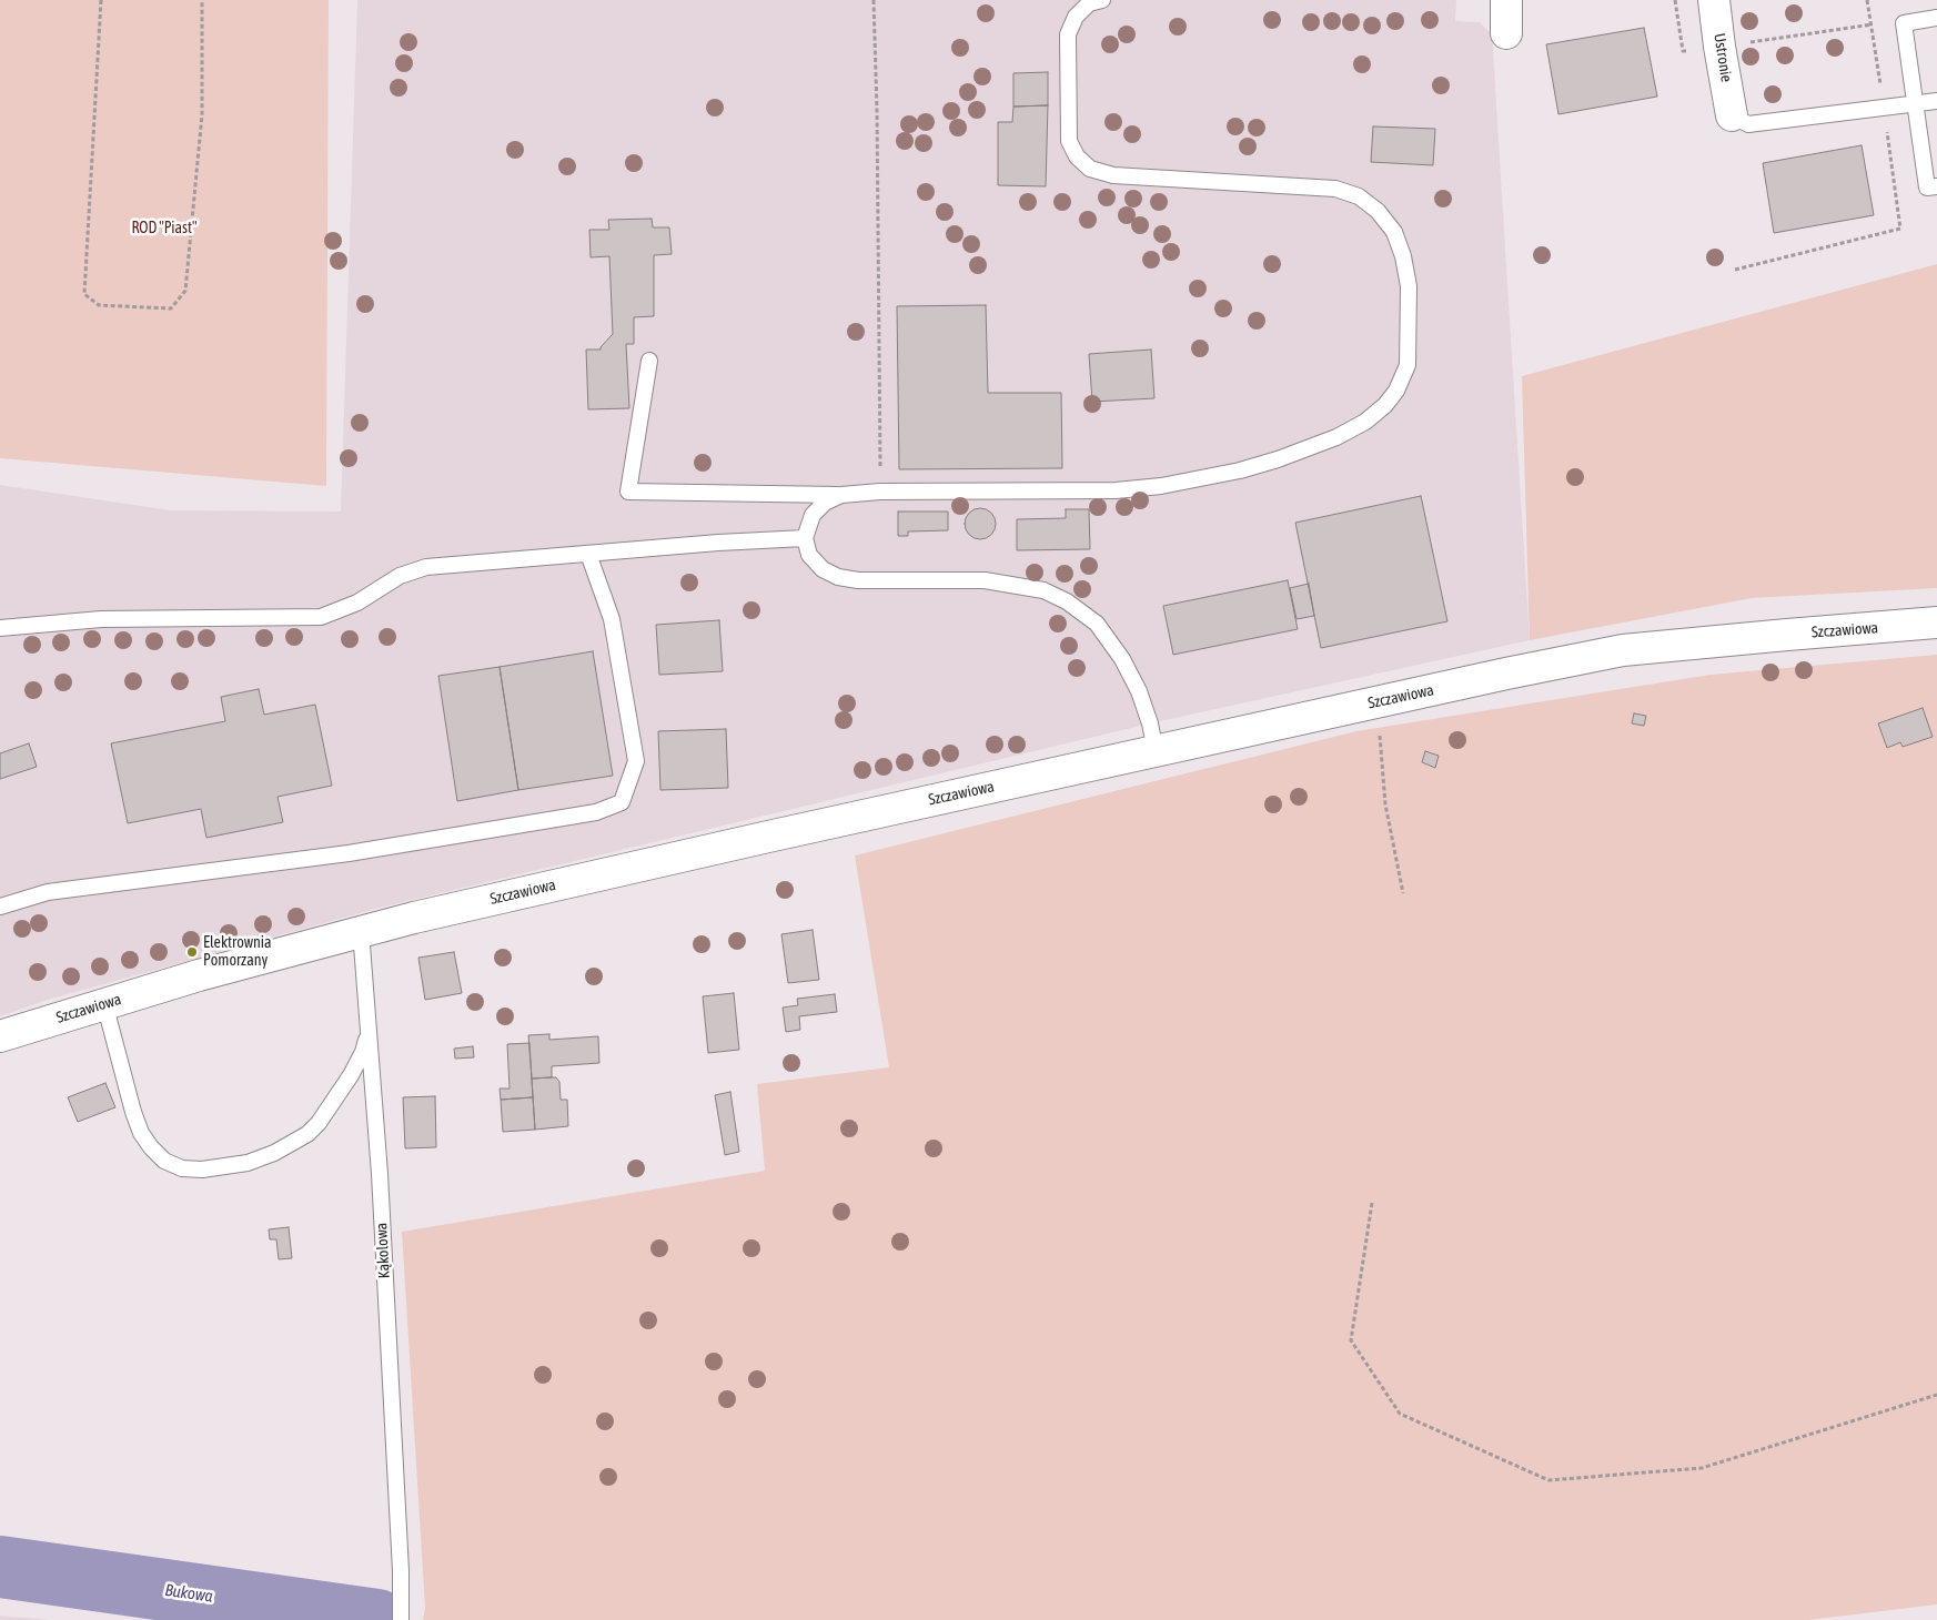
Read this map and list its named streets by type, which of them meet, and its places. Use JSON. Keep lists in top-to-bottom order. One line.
{"streets":{"street":["Ustronie","Szczawiowa"],"lane":["Kąkolowa"]},"crossings":[["Szczawiowa","Kąkolowa"]],"water":["Bukowa"],"parks":["ROD \"Piast\""],"places":["Elektrownia Pomorzany"]}
